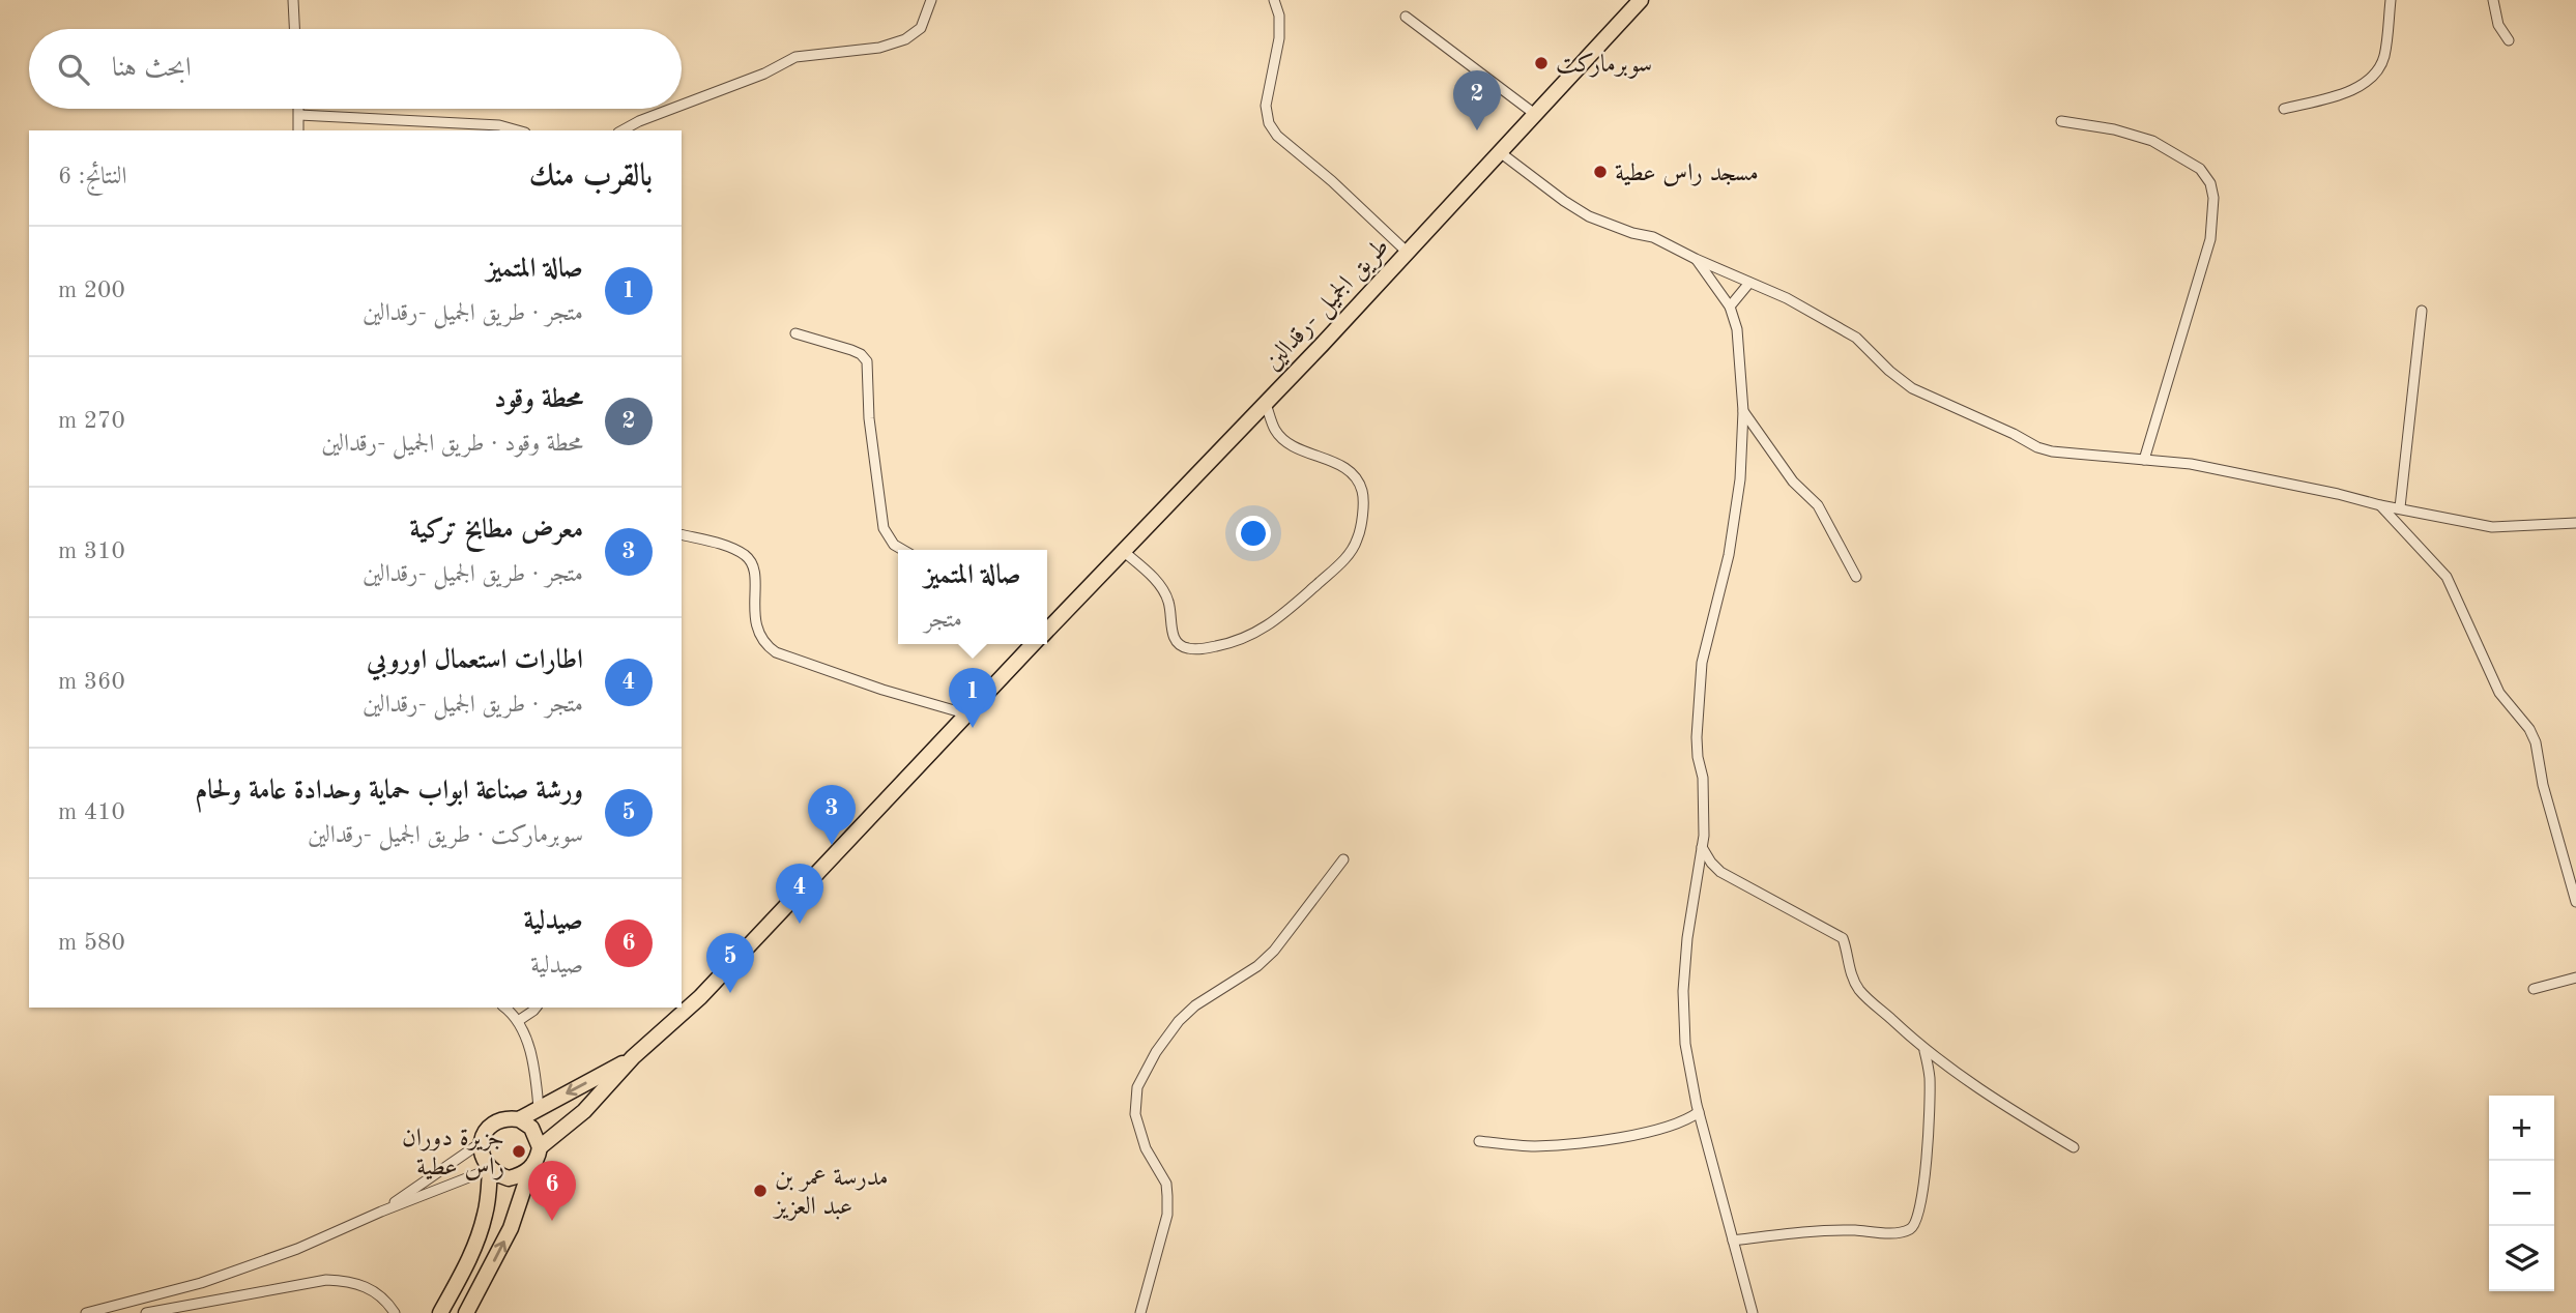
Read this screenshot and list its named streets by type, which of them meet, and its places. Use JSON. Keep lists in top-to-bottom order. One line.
{"streets":{"main road":["طريق الجميل -رقدالين"]},"places":["سوبرماركت","مسجد راس عطية","جزيرة دوران راس عطية","مدرسة عمر بن عبد العزيز"],"page":{"search":"ابحث هنا","pins":["2","1","3","4","5","6"],"heading":["بالقرب منك","النتائج: 6"],"list":[{"mark":"1","name":"صالة المتميز","note":"متجر · طريق الجميل -رقدالين","value":"200 m"},{"mark":"2","name":"محطة وقود","note":"محطة وقود · طريق الجميل -رقدالين","value":"270 m"},{"mark":"3","name":"معرض مطابخ تركية","note":"متجر · طريق الجميل -رقدالين","value":"310 m"},{"mark":"4","name":"اطارات استعمال اوروبي","note":"متجر · طريق الجميل -رقدالين","value":"360 m"},{"mark":"5","name":"ورشة صناعة ابواب حماية وحدادة عامة ولحام","note":"سوبرماركت · طريق الجميل -رقدالين","value":"410 m"},{"mark":"6","name":"صيدلية","note":"صيدلية","value":"580 m"}],"popup":["صالة المتميز","متجر"],"map_buttons":["+","−"]}}
